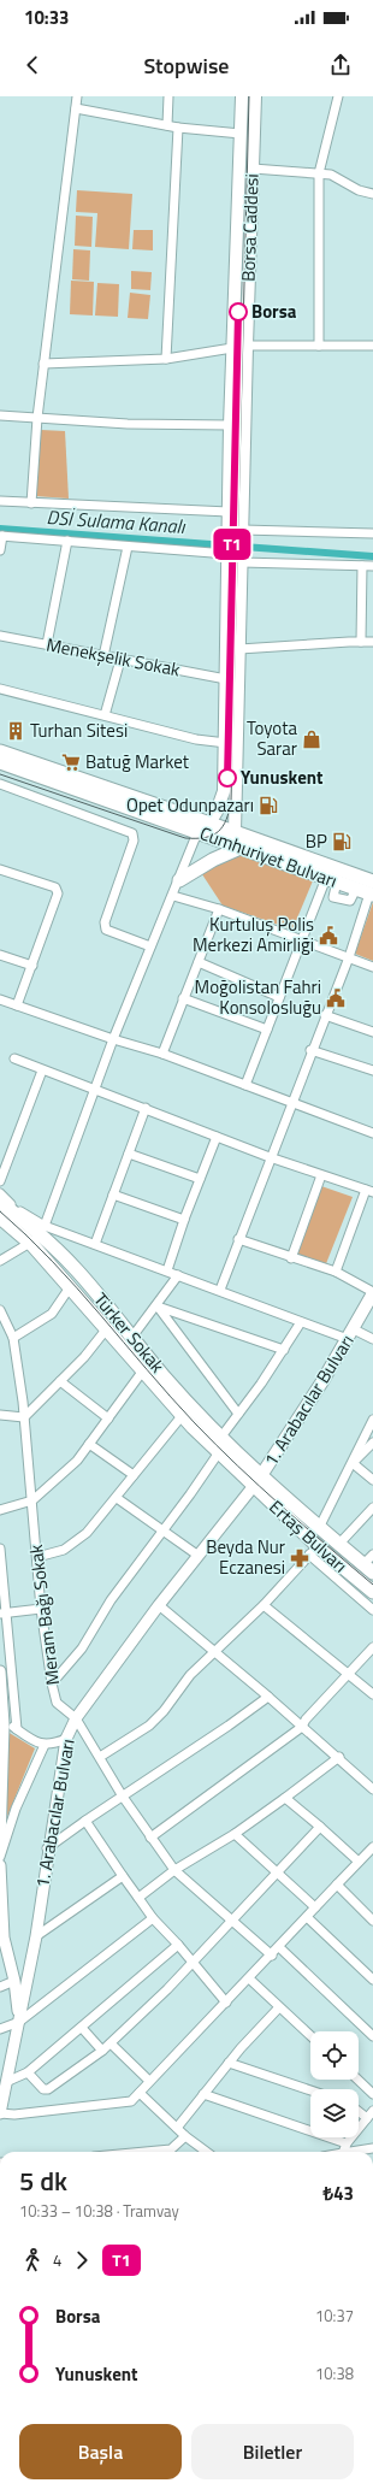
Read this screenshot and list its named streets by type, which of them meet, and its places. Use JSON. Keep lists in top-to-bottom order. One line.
{"streets":{"main road":["Borsa Caddesi","Cumhuriyet Bulvarı","Türker Sokak","1. Arabacılar Bulvarı","Ertaş Bulvarı"],"street":["Menekşelik Sokak","Meram Bağı Sokak"]},"crossings":[["Borsa Caddesi","Menekşelik Sokak"],["Borsa Caddesi","Cumhuriyet Bulvarı"],["Türker Sokak","1. Arabacılar Bulvarı"],["Türker Sokak","Ertaş Bulvarı"],["1. Arabacılar Bulvarı","Ertaş Bulvarı"],["1. Arabacılar Bulvarı","Meram Bağı Sokak"]],"water":["DSİ Sulama Kanalı"],"places":{"other":["Borsa","Yunuskent"],"building":["Turhan Sitesi"],"shop":["Toyota Sarar"],"supermarket":["Batuğ Market"],"fuel station":["Opet Odunpazarı","BP"],"public building":["Kurtuluş Polis Merkezi Amirliği","Moğolistan Fahri Konsolosluğu"],"pharmacy":["Beyda Nur Eczanesi"]},"lines":["tram line T1"],"page":{"status":"10:33","header":"Stopwise","on_map":"T1","heading":["5 dk","10:33 – 10:38 · Tramvay","₺43"],"legs":["4","T1"],"list":[{"name":"Borsa","value":"10:37"},{"name":"Yunuskent","value":"10:38"}],"buttons":["Başla","Biletler"]}}
